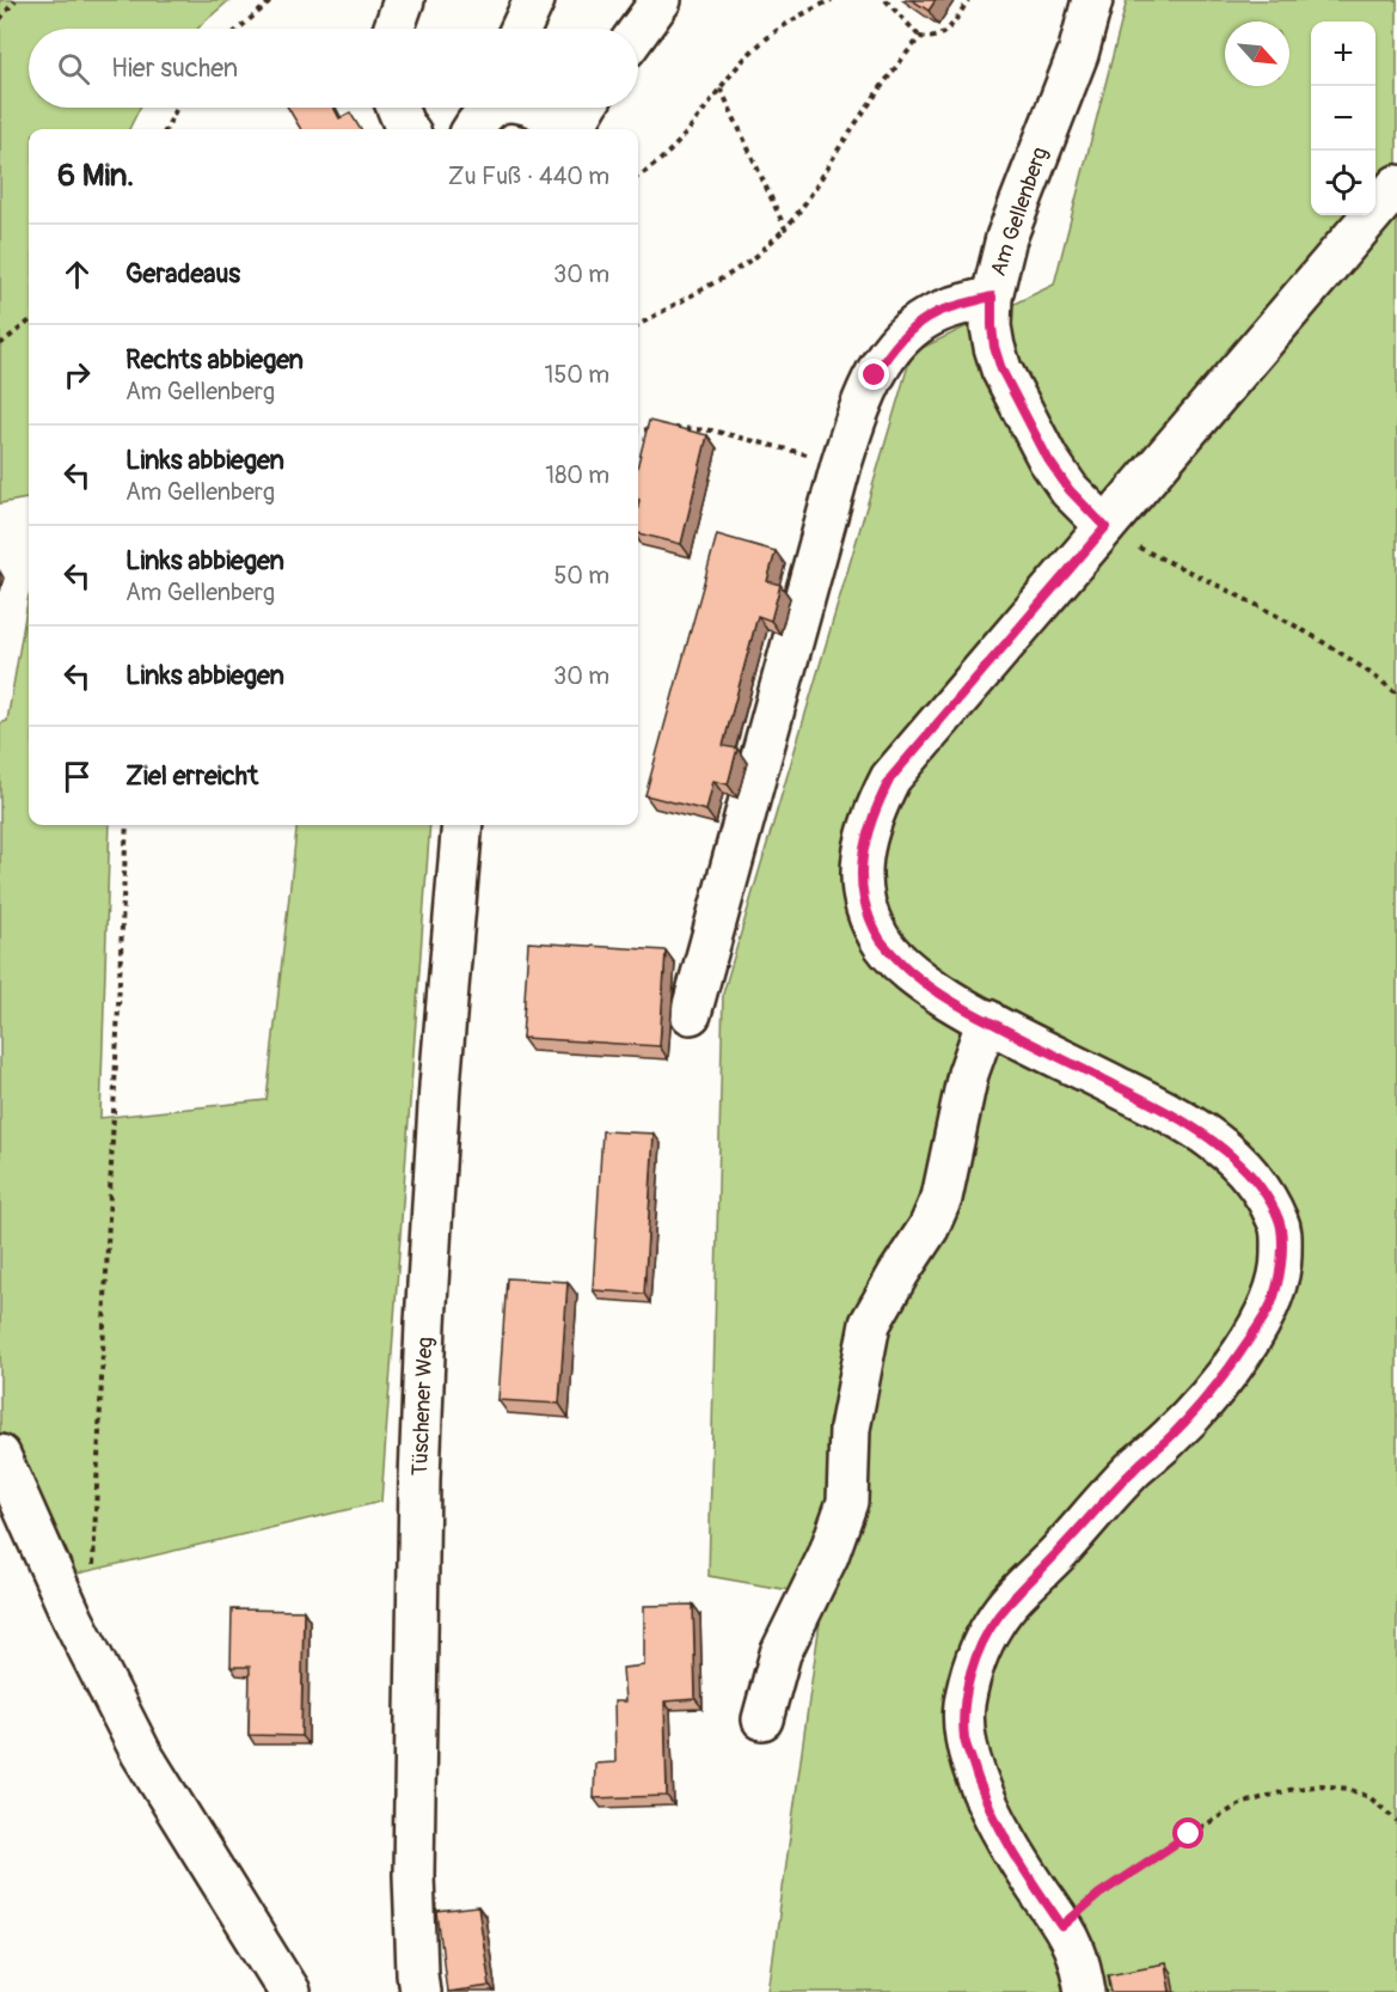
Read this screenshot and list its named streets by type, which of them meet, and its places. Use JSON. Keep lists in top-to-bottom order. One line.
{"streets":{"street":["Am Gellenberg","Tüschener Weg"]},"north":"bottom right","page":{"map_buttons":["+","−"],"search":"Hier suchen","heading":["6 Min.","Zu Fuß · 440 m"],"list":[["Geradeaus","30 m"],["Rechts abbiegen","Am Gellenberg","150 m"],["Links abbiegen","Am Gellenberg","180 m"],["Links abbiegen","Am Gellenberg","50 m"],["Links abbiegen","30 m"],"Ziel erreicht"]}}
